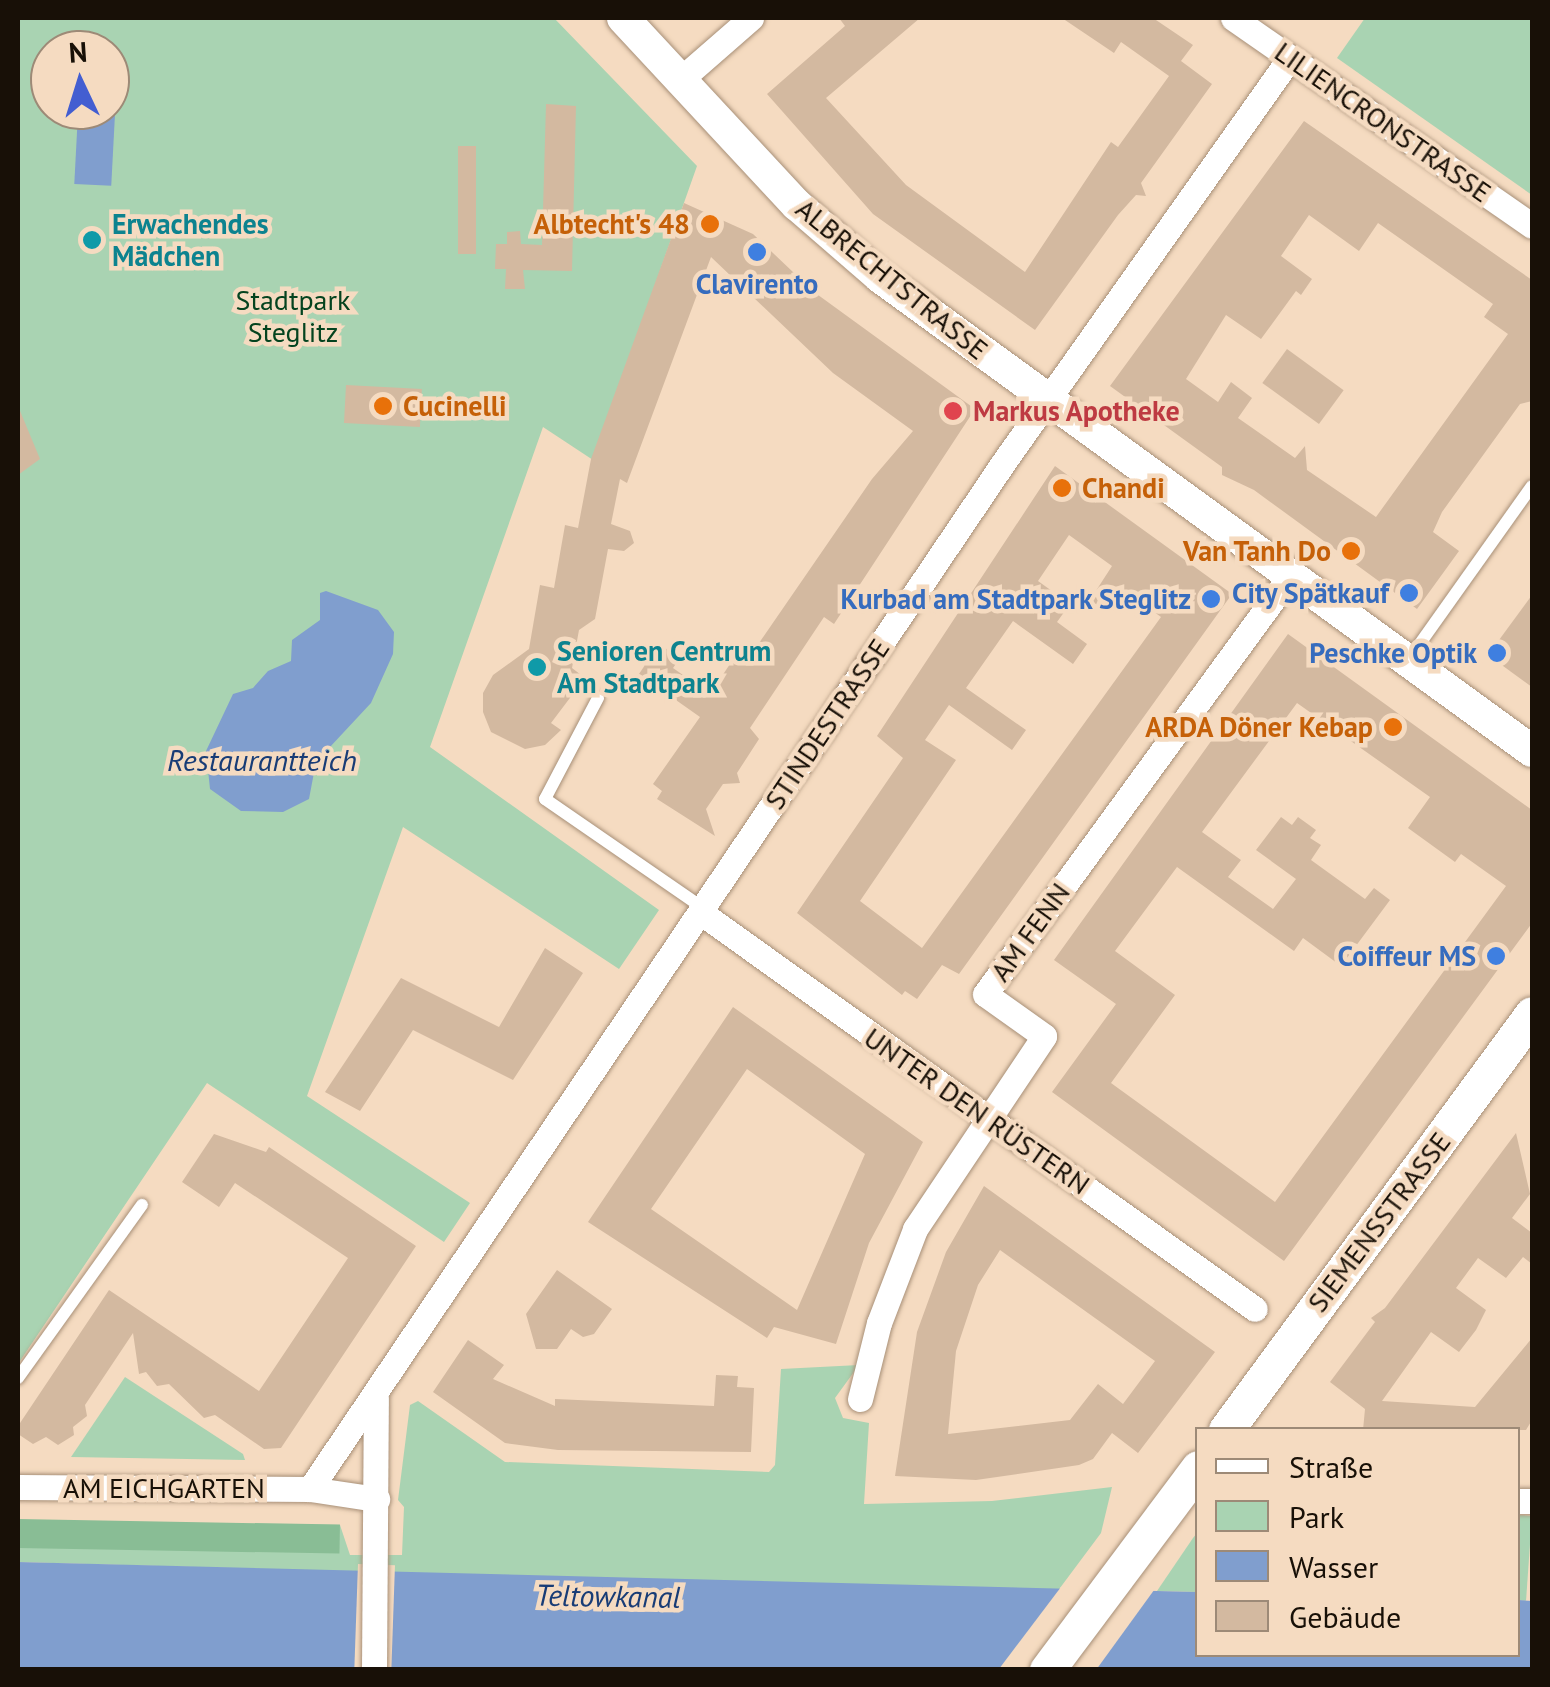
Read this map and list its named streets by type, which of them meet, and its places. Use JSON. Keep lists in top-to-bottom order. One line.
{"streets":{"main road":["SIEMENSSTRASSE"],"street":["LILIENCRONSTRASSE","ALBRECHTSTRASSE","STINDESTRASSE","AM FENN","UNTER DEN RÜSTERN","AM EICHGARTEN"]},"crossings":[["LILIENCRONSTRASSE","STINDESTRASSE"],["ALBRECHTSTRASSE","STINDESTRASSE"],["ALBRECHTSTRASSE","AM FENN"],["STINDESTRASSE","UNTER DEN RÜSTERN"],["STINDESTRASSE","AM EICHGARTEN"],["AM FENN","UNTER DEN RÜSTERN"]],"water":["Restaurantteich","Teltowkanal"],"parks":["Stadtpark Steglitz"],"places":["Albtecht's 48","Erwachendes Mädchen","Clavirento","Cucinelli","Markus Apotheke","Chandi","Van Tanh Do","City Spätkauf","Kurbad am Stadtpark Steglitz","Peschke Optik","Senioren Centrum Am Stadtpark","ARDA Döner Kebap","Coiffeur MS"],"legend":["Straße","Park","Wasser","Gebäude"],"north":"top"}
